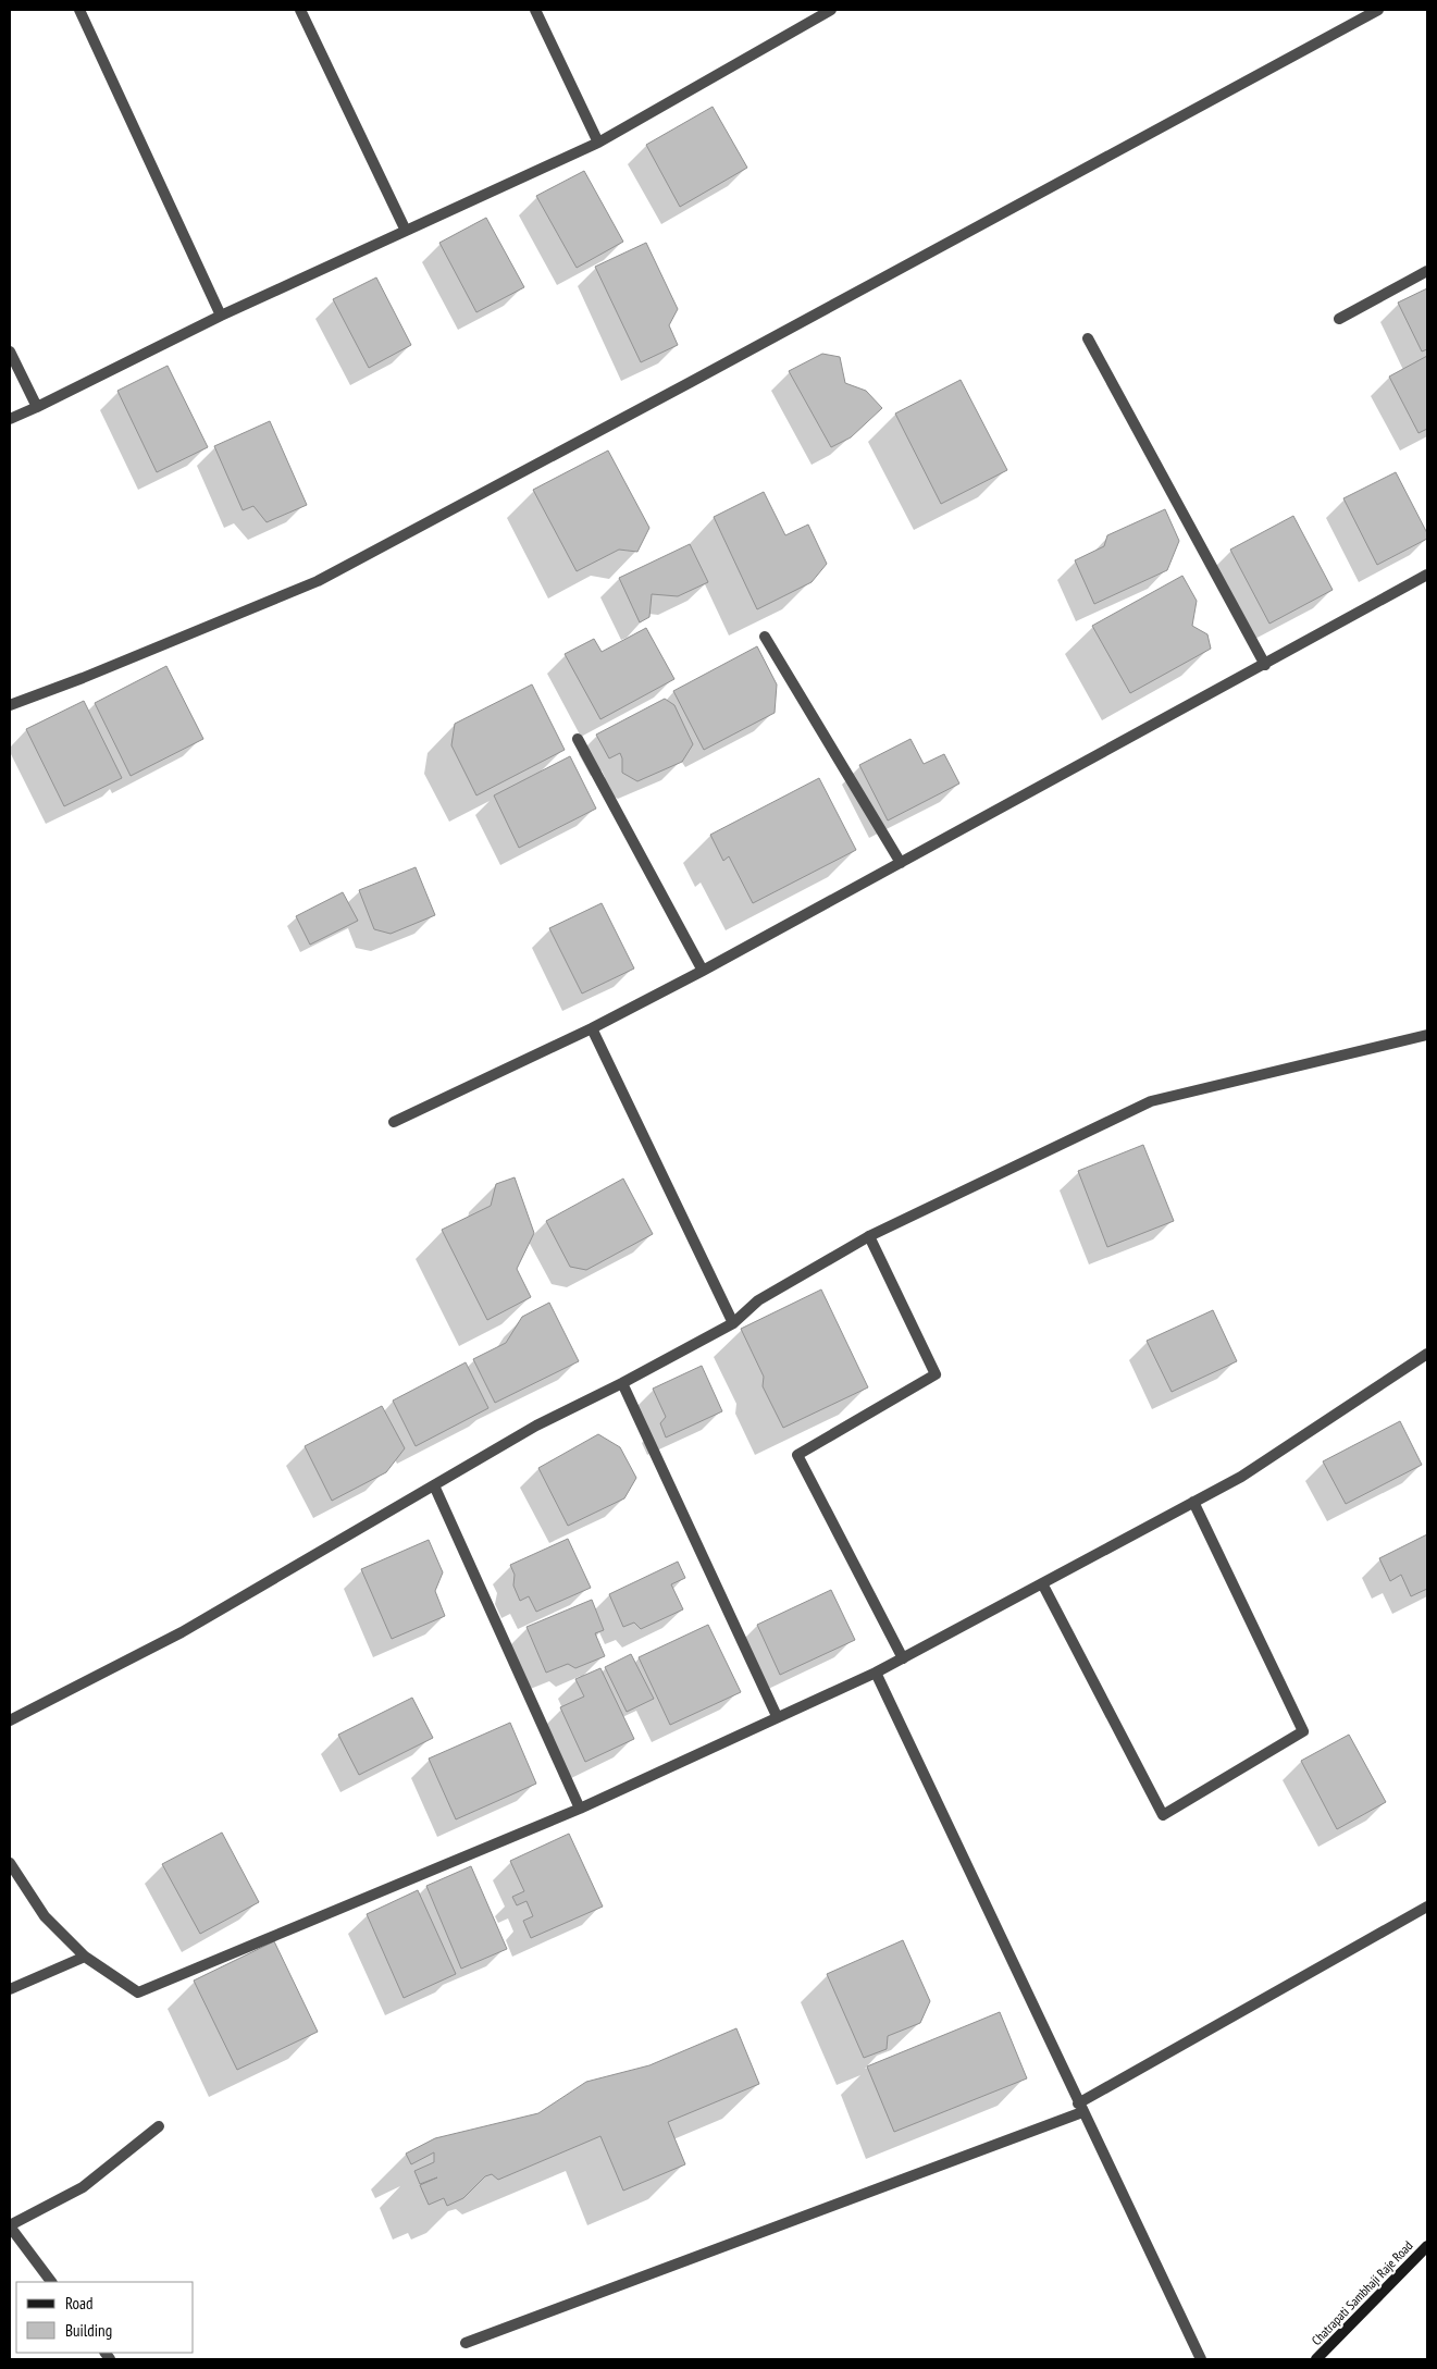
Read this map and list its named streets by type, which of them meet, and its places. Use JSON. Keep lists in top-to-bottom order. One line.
{"streets":{"main road":["Chatrapati Sambhaji Raje Road"]},"legend":["Road","Building"]}
